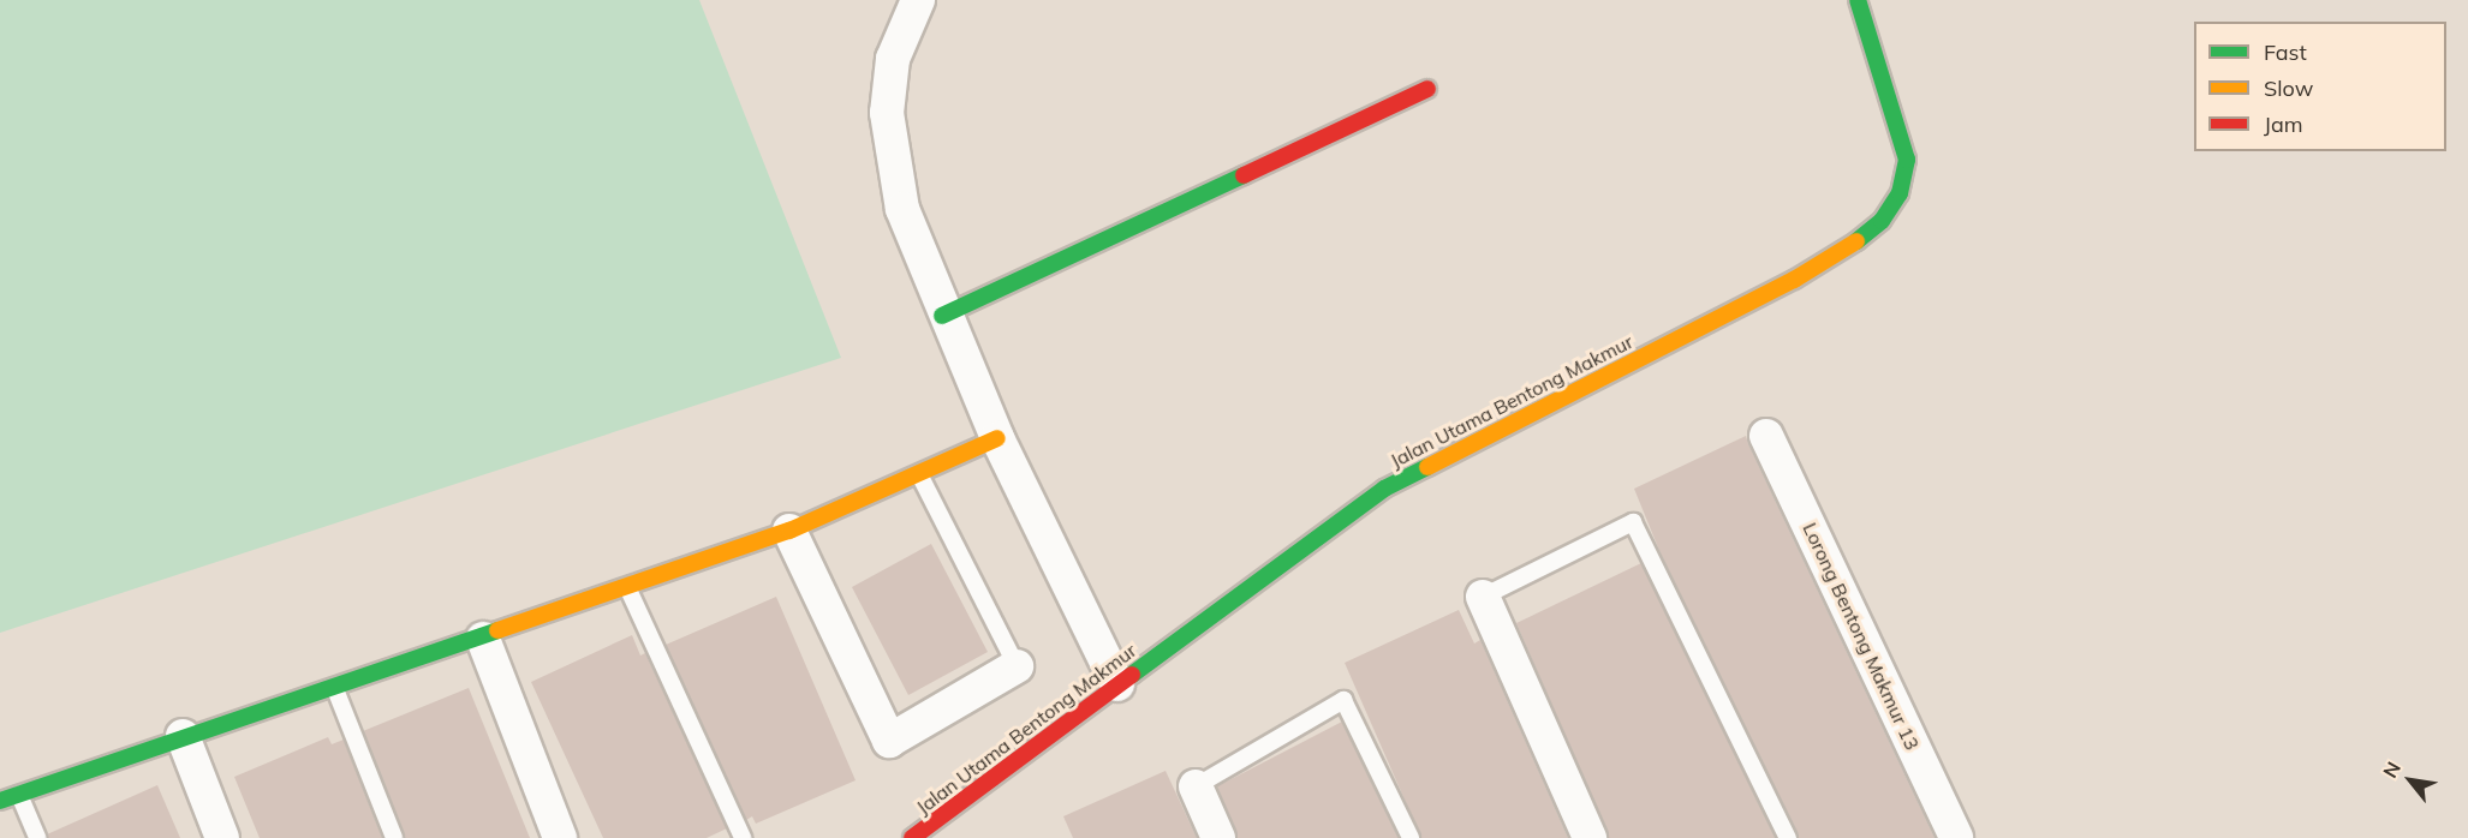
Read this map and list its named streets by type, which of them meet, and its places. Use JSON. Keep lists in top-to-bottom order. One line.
{"streets":{"street":["Jalan Utama Bentong Makmur","Lorong Bentong Makmur 13"]},"legend":["Fast","Slow","Jam"],"north":"top left"}
